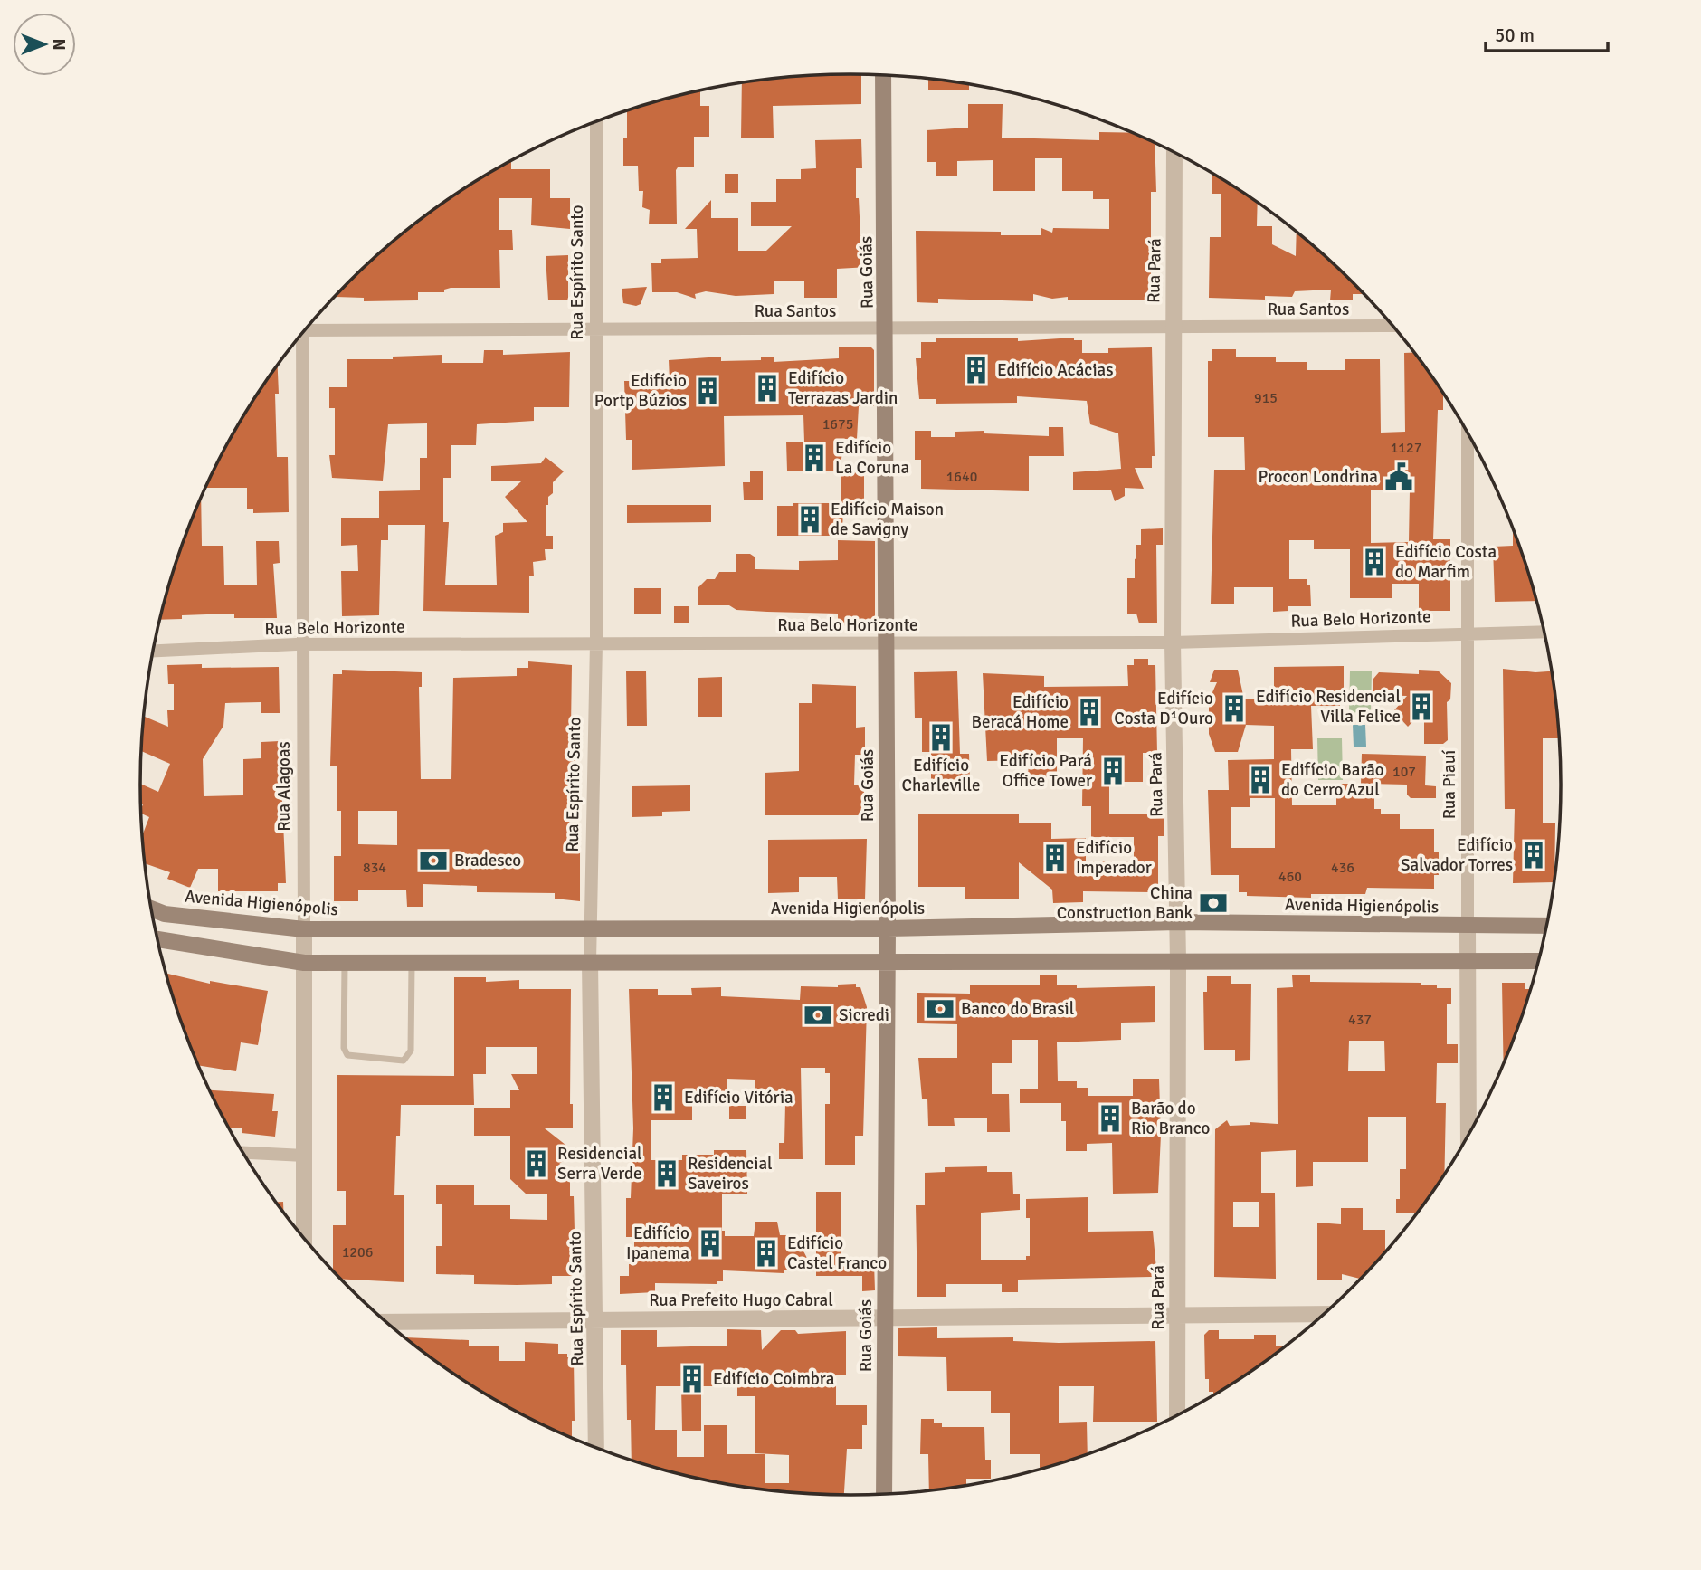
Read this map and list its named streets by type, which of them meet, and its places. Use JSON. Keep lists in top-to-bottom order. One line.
{"streets":{"main road":["Rua Goiás","Avenida Higienópolis"],"street":["Rua Pará","Rua Espírito Santo","Rua Santos","Rua Belo Horizonte","Rua Piauí","Rua Alagoas","Rua Prefeito Hugo Cabral"]},"crossings":[["Rua Pará","Rua Santos"],["Rua Pará","Rua Belo Horizonte"],["Rua Pará","Avenida Higienópolis"],["Rua Pará","Rua Prefeito Hugo Cabral"],["Rua Espírito Santo","Rua Santos"],["Rua Espírito Santo","Rua Belo Horizonte"],["Rua Espírito Santo","Avenida Higienópolis"],["Rua Espírito Santo","Rua Prefeito Hugo Cabral"],["Rua Goiás","Rua Santos"],["Rua Goiás","Rua Belo Horizonte"],["Rua Goiás","Avenida Higienópolis"],["Rua Goiás","Rua Prefeito Hugo Cabral"],["Rua Belo Horizonte","Rua Piauí"],["Rua Belo Horizonte","Rua Alagoas"],["Rua Piauí","Avenida Higienópolis"],["Rua Alagoas","Avenida Higienópolis"]],"places":{"building":["Edifício Acácias","Edifício Terrazas Jardin","Edifício Portp Búzios","Edifício La Coruna","Edifício Maison de Savigny","Edifício Costa do Marfim","Edifício Residencial Villa Felice","Edifício Costa D¹Ouro","Edifício Beracá Home","Edifício Charleville","Edifício Pará Office Tower","Edifício Barão do Cerro Azul","Edifício Salvador Torres","Edifício Imperador","Edifício Vitória","Barão do Rio Branco","Residencial Serra Verde","Residencial Saveiros","Edifício Ipanema","Edifício Castel Franco","Edifício Coimbra"],"public building":["Procon Londrina"],"bank":["Bradesco","China Construction Bank","Banco do Brasil","Sicredi"]},"house_numbers":["915","1675","1127","1640","107","834","436","460","437","1206"],"scale_bar":"50 m","north":"right"}
